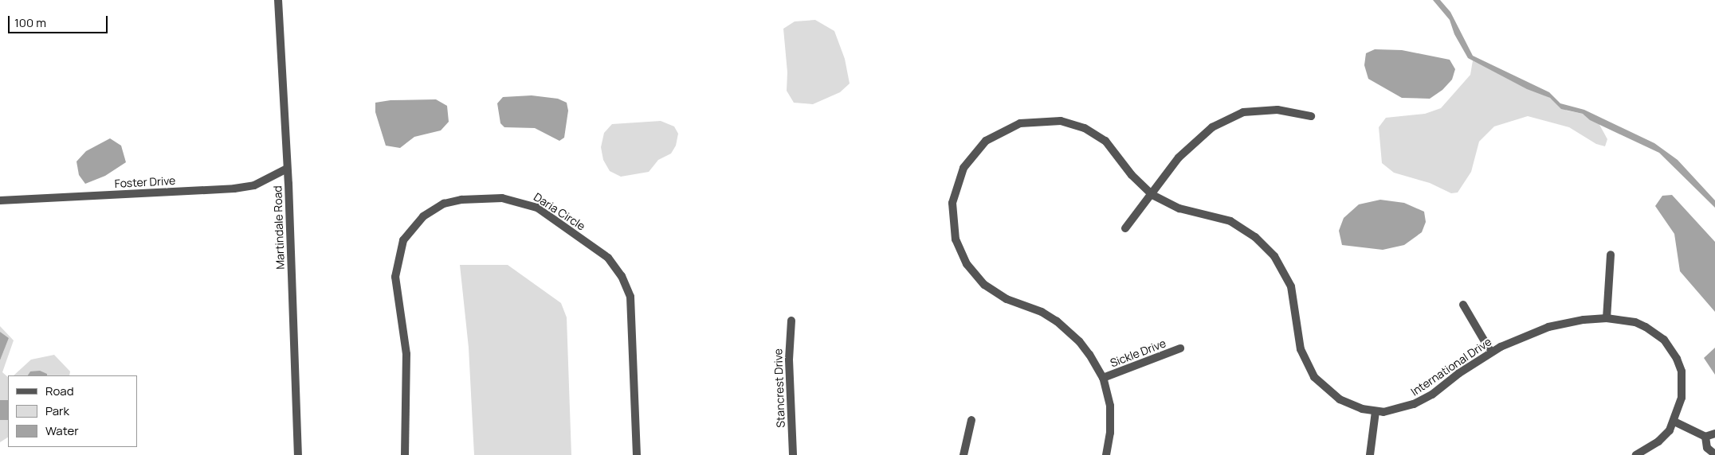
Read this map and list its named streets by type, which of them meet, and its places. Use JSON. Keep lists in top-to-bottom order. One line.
{"streets":{"street":["Foster Drive","Daria Circle","Martindale Road","Sickle Drive","International Drive","Stancrest Drive"]},"crossings":[["Foster Drive","Martindale Road"],["Sickle Drive","International Drive"]],"legend":["Road","Park","Water"],"scale_bar":"100 m"}
